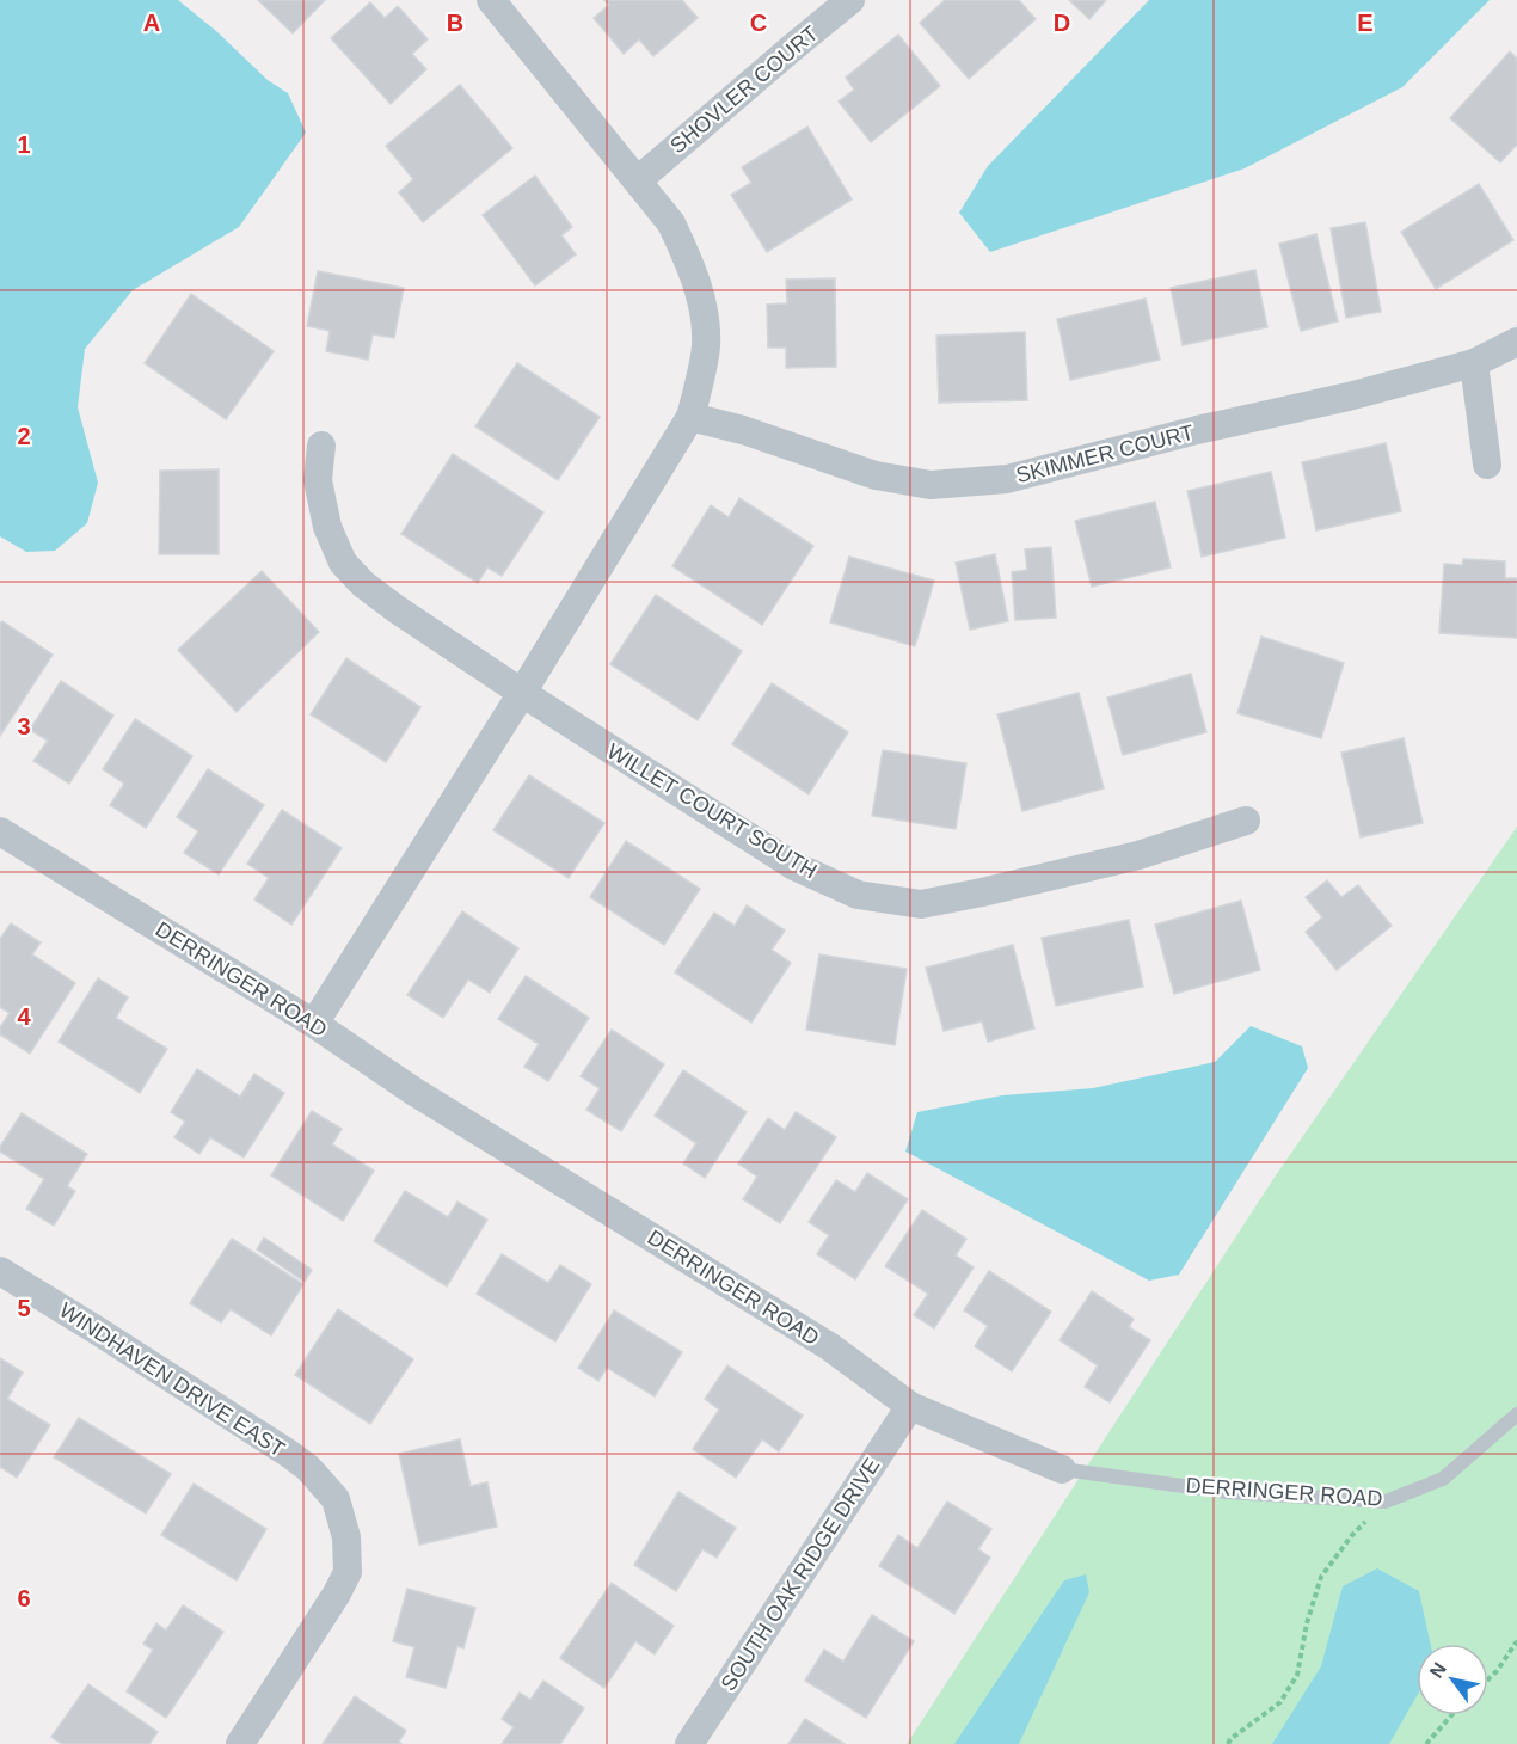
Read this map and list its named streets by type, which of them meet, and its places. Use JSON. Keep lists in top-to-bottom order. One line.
{"streets":{"street":["SHOVLER COURT","SKIMMER COURT","WILLET COURT SOUTH","DERRINGER ROAD","WINDHAVEN DRIVE EAST","SOUTH OAK RIDGE DRIVE"]},"crossings":[["DERRINGER ROAD","SOUTH OAK RIDGE DRIVE"]],"north":"top left","grid":{"columns":["A","B","C","D","E"],"rows":["1","2","3","4","5","6"]}}
